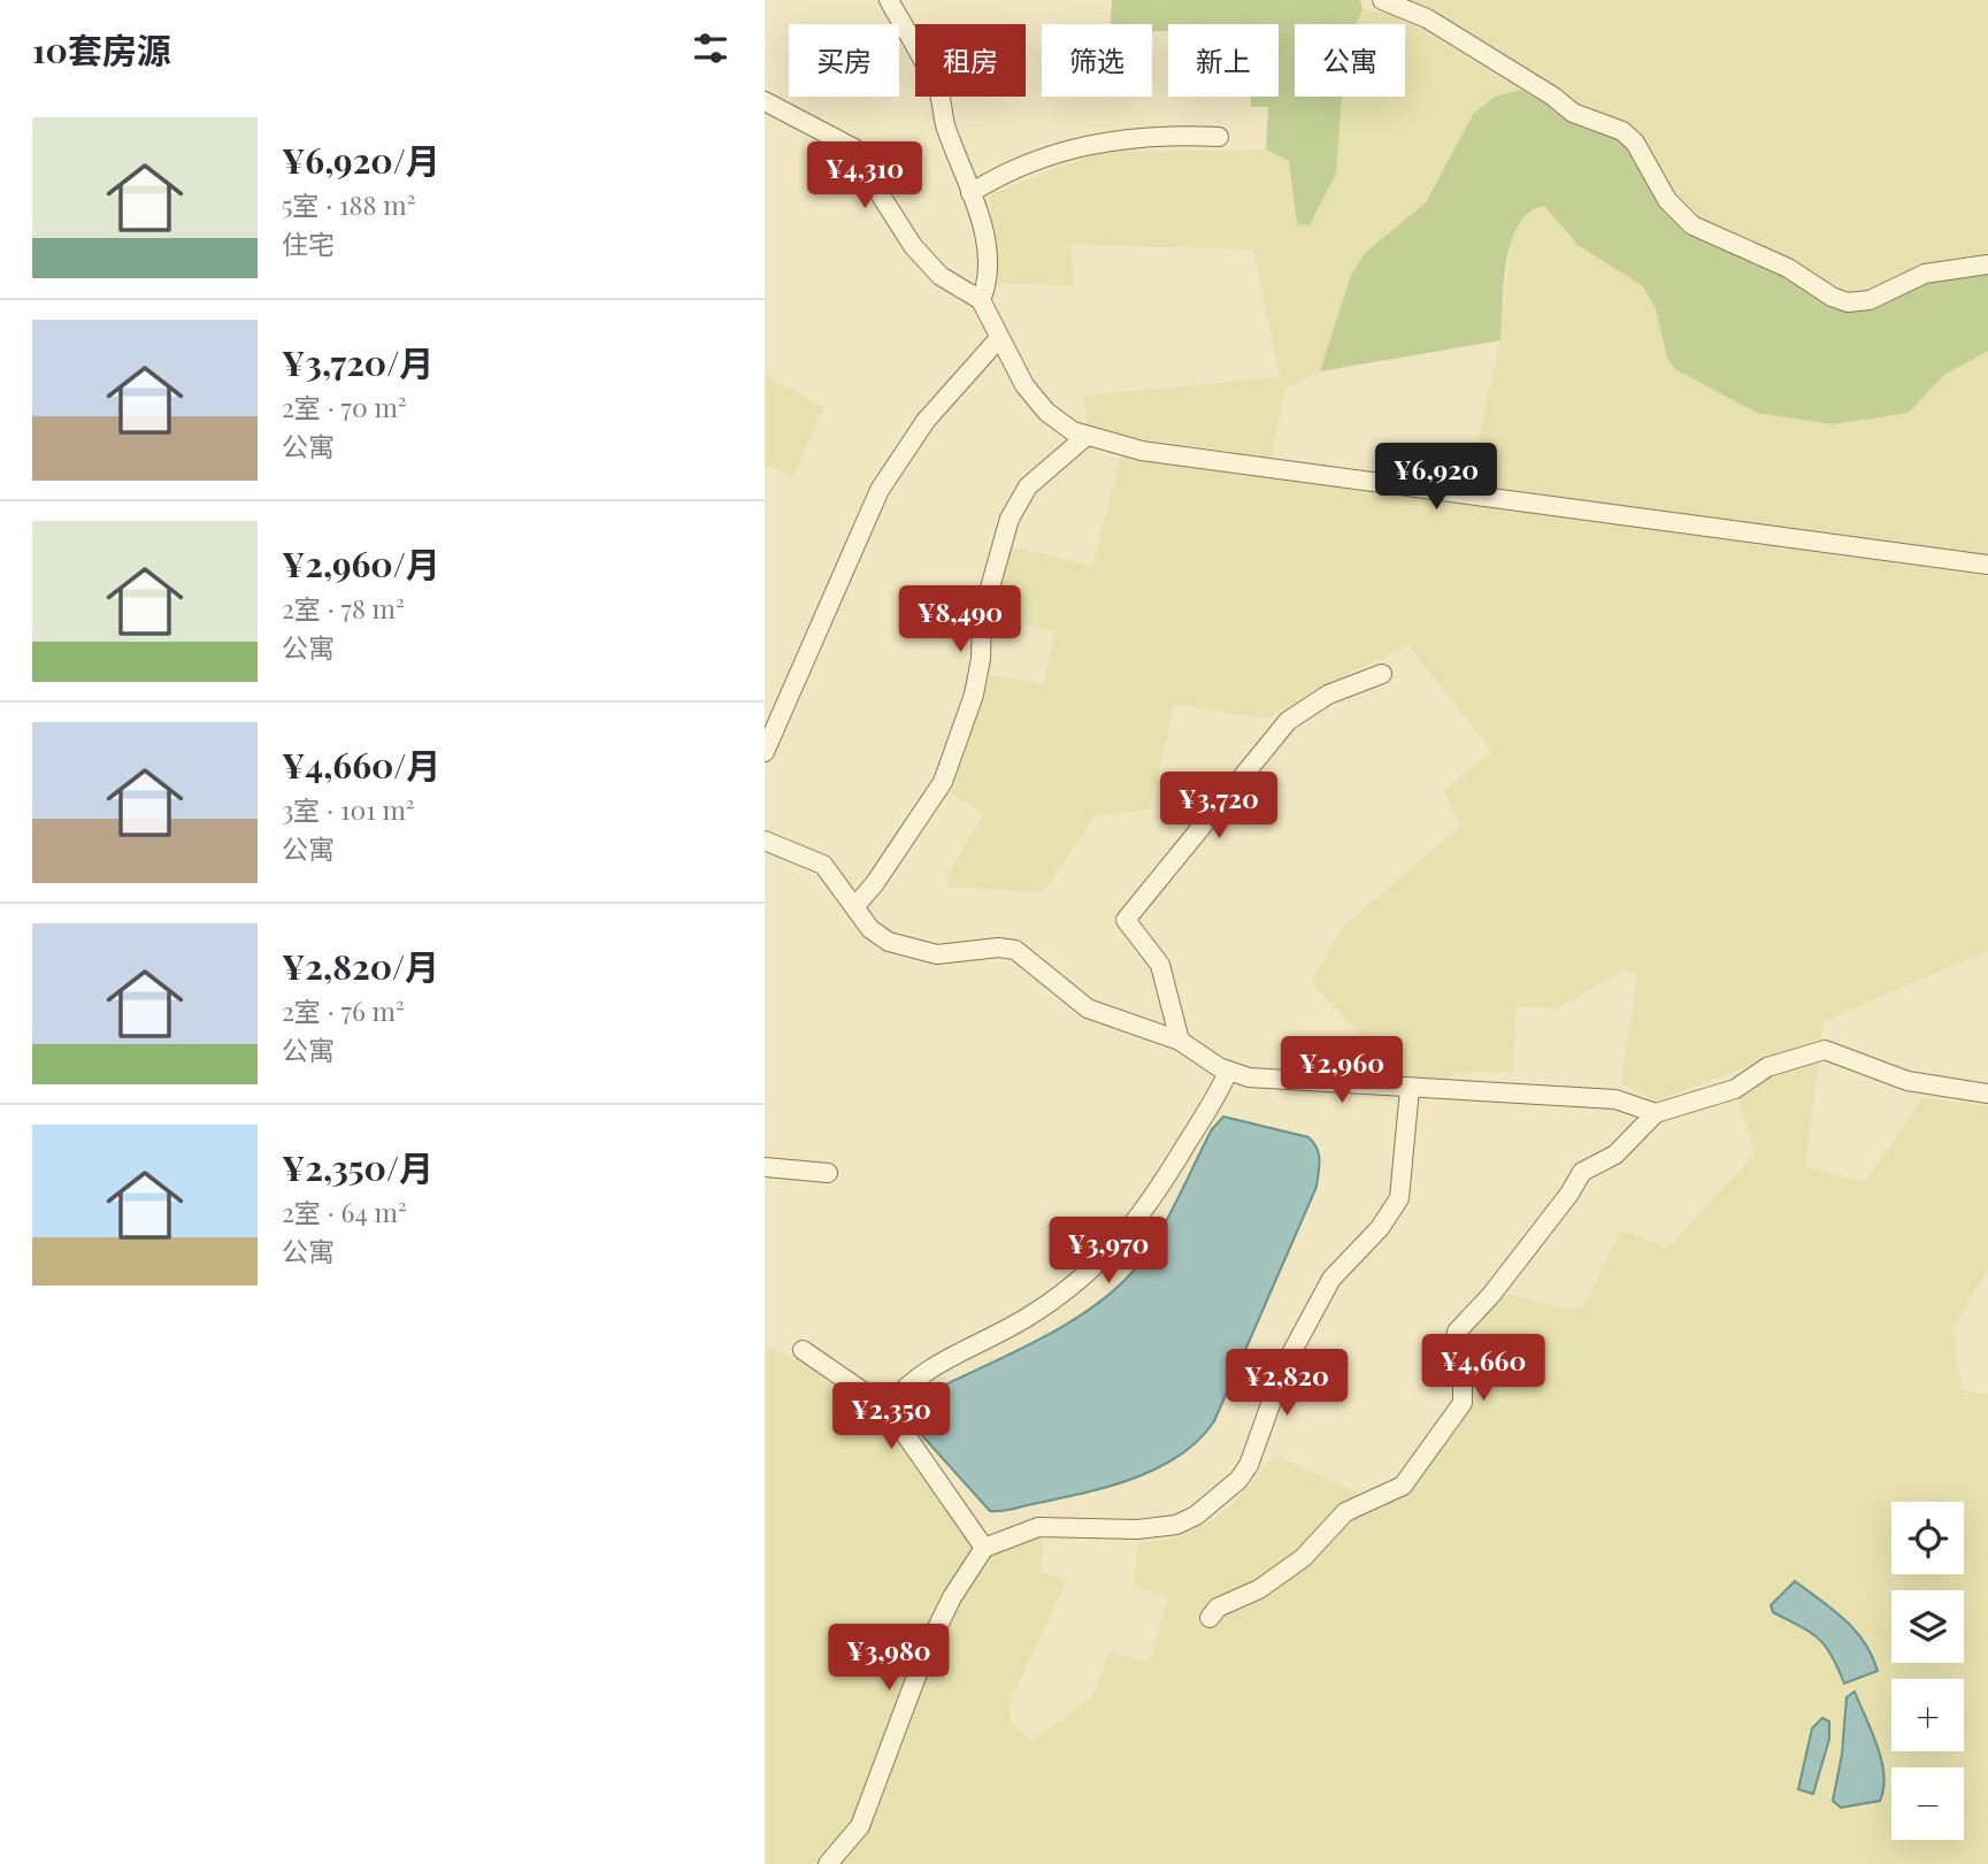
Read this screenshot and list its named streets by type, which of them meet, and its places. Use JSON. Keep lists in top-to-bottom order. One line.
{"page":{"heading":"10套房源","chip":["买房","租房","筛选","新上","公寓"],"list":[{"name":"¥6,920/月","note":"5室 · 188 m² · 住宅"},{"name":"¥3,720/月","note":"2室 · 70 m² · 公寓"},{"name":"¥2,960/月","note":"2室 · 78 m² · 公寓"},{"name":"¥4,660/月","note":"3室 · 101 m² · 公寓"},{"name":"¥2,820/月","note":"2室 · 76 m² · 公寓"},{"name":"¥2,350/月","note":"2室 · 64 m² · 公寓"}],"price":["¥4,310","¥6,920","¥8,490","¥3,720","¥2,960","¥3,970","¥4,660","¥2,820","¥2,350","¥3,980"],"map_buttons":["+","−"]}}
